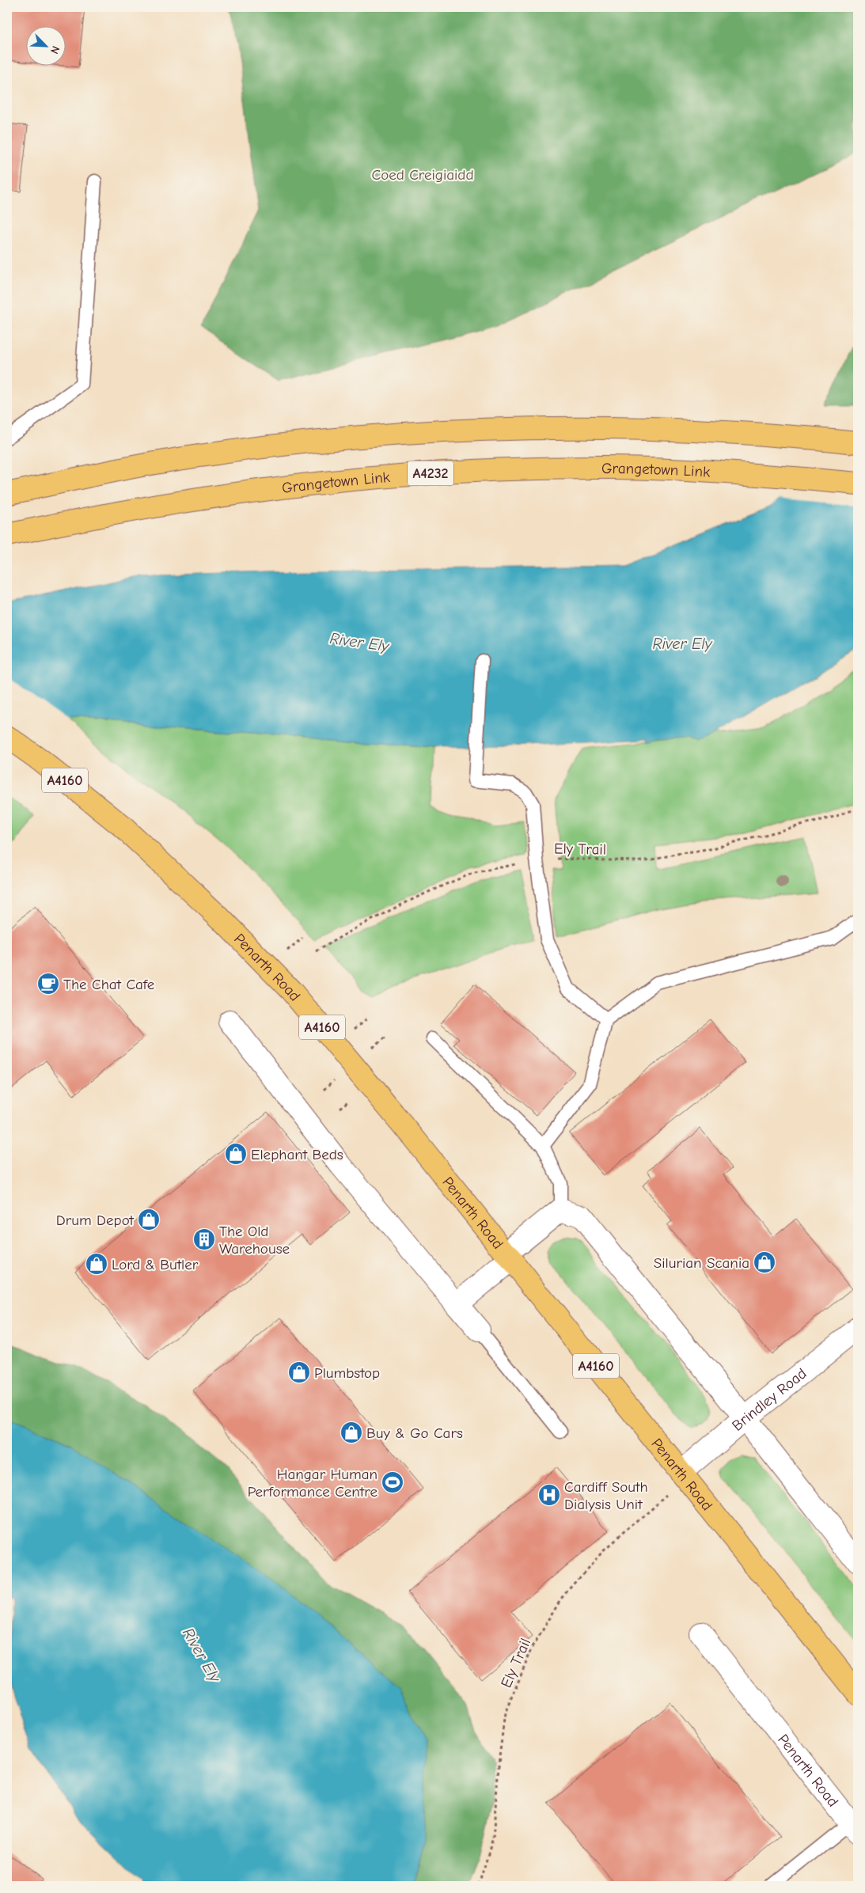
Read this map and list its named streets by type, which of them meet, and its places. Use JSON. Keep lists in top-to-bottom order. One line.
{"streets":{"main road":["Grangetown Link","A4232","A4160","Penarth Road"],"street":["Brindley Road"],"path":["Ely Trail"]},"crossings":[["Penarth Road","Brindley Road"]],"water":["River Ely"],"parks":["Coed Creigiaidd"],"places":{"cafe":["The Chat Cafe"],"shop":["Elephant Beds","Drum Depot","Silurian Scania","Lord & Butler","Plumbstop","Buy & Go Cars"],"building":["The Old Warehouse"],"sports":["Hangar Human Performance Centre"],"hospital":["Cardiff South Dialysis Unit"]},"north":"bottom right"}
